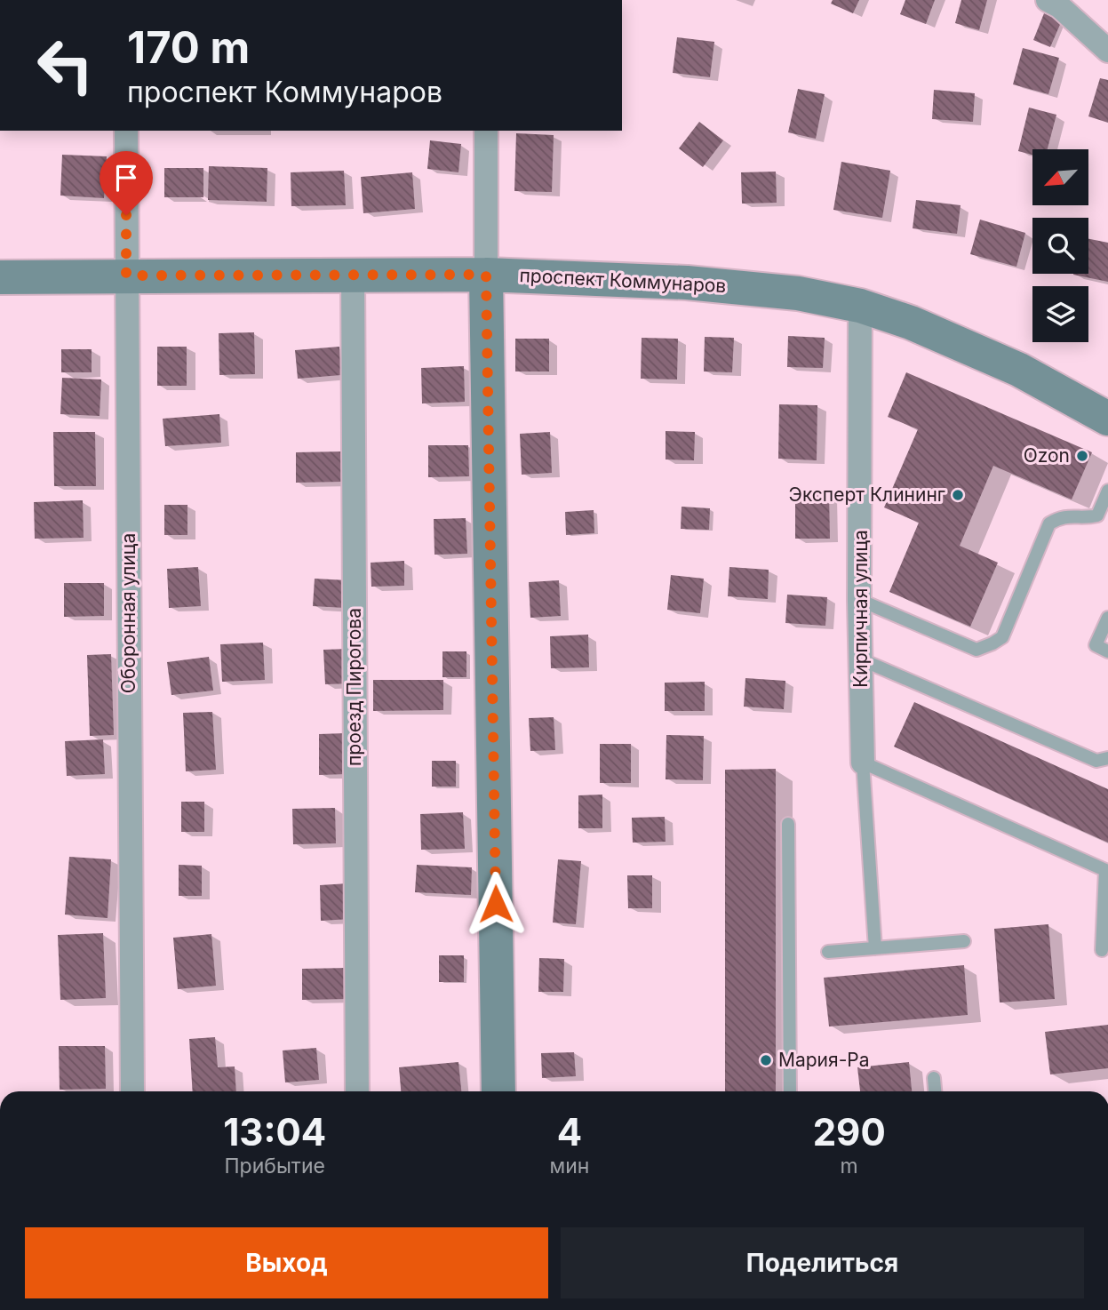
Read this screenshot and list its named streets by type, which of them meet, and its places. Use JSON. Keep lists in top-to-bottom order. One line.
{"streets":{"street":["проспект Коммунаров","Кирпичная улица","Оборонная улица","проезд Пирогова"]},"crossings":[["проспект Коммунаров","Кирпичная улица"],["проспект Коммунаров","Оборонная улица"],["проспект Коммунаров","проезд Пирогова"]],"places":["Ozon","Эксперт Клининг","Мария-Ра"],"north":"bottom left","page":{"turn":["170 m","проспект Коммунаров"],"eta":["13:04","Прибытие","4","мин","290","m"],"buttons":["Выход","Поделиться"]}}
